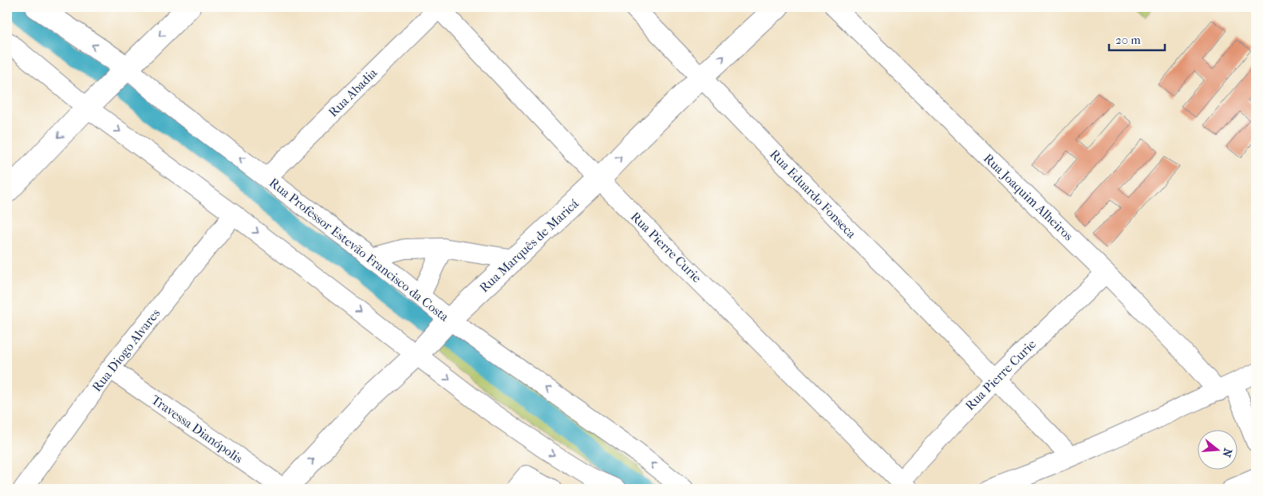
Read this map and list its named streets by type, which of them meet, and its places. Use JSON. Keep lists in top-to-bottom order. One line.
{"streets":{"main road":["Rua Marquês de Maricá","Rua Professor Estevão Francisco da Costa"],"street":["Rua Abadia","Rua Eduardo Fonseca","Rua Joaquim Alheiros","Rua Pierre Curie","Rua Diogo Alvares","Travessa Dianópolis"]},"crossings":[["Rua Abadia","Rua Pierre Curie"],["Rua Abadia","Rua Professor Estevão Francisco da Costa"],["Rua Eduardo Fonseca","Rua Marquês de Maricá"],["Rua Eduardo Fonseca","Rua Pierre Curie"],["Rua Joaquim Alheiros","Rua Pierre Curie"],["Rua Marquês de Maricá","Rua Pierre Curie"],["Rua Marquês de Maricá","Rua Professor Estevão Francisco da Costa"],["Rua Marquês de Maricá","Travessa Dianópolis"],["Rua Diogo Alvares","Travessa Dianópolis"]],"one_way":["Rua Marquês de Maricá","Rua Professor Estevão Francisco da Costa"],"scale_bar":"20 m","north":"right"}
